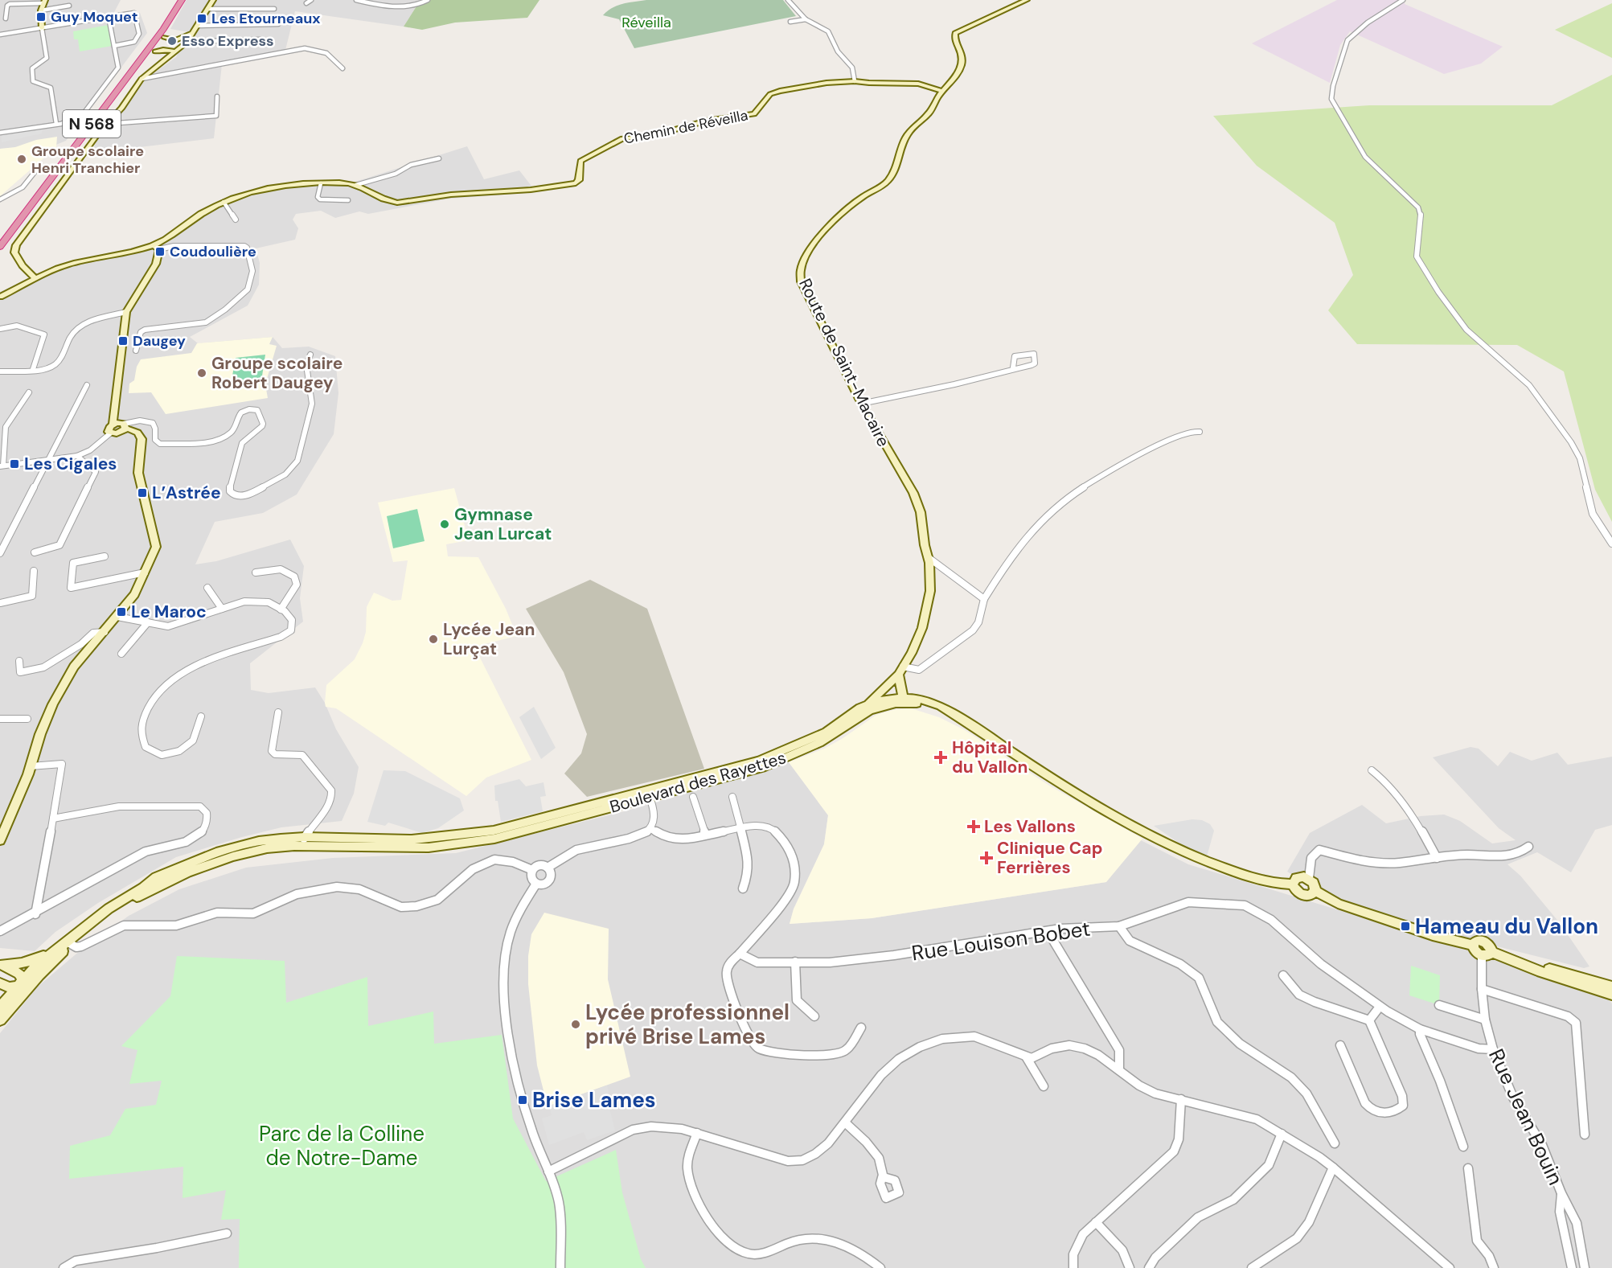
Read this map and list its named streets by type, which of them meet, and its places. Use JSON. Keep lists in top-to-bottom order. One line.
{"streets":{"highway":["N 568"],"street":["Chemin de Réveilla","Route de Saint-Macaire","Boulevard des Rayettes","Rue Louison Bobet","Rue Jean Bouin"]},"crossings":[["Chemin de Réveilla","Route de Saint-Macaire"],["Route de Saint-Macaire","Boulevard des Rayettes"],["Rue Louison Bobet","Rue Jean Bouin"]],"parks":["Réveilla","Parc de la Colline de Notre-Dame"],"places":{"transit":["Guy Moquet","Les Etourneaux","Coudoulière","Daugey","Les Cigales","L’Astrée","Le Maroc","Hameau du Vallon","Brise Lames"],"other":["Esso Express","Groupe scolaire Henri Tranchier","Groupe scolaire Robert Daugey","Gymnase Jean Lurcat","Lycée Jean Lurçat","Lycée professionnel privé Brise Lames"],"health":["Hôpital du Vallon","Les Vallons","Clinique Cap Ferrières"]}}
